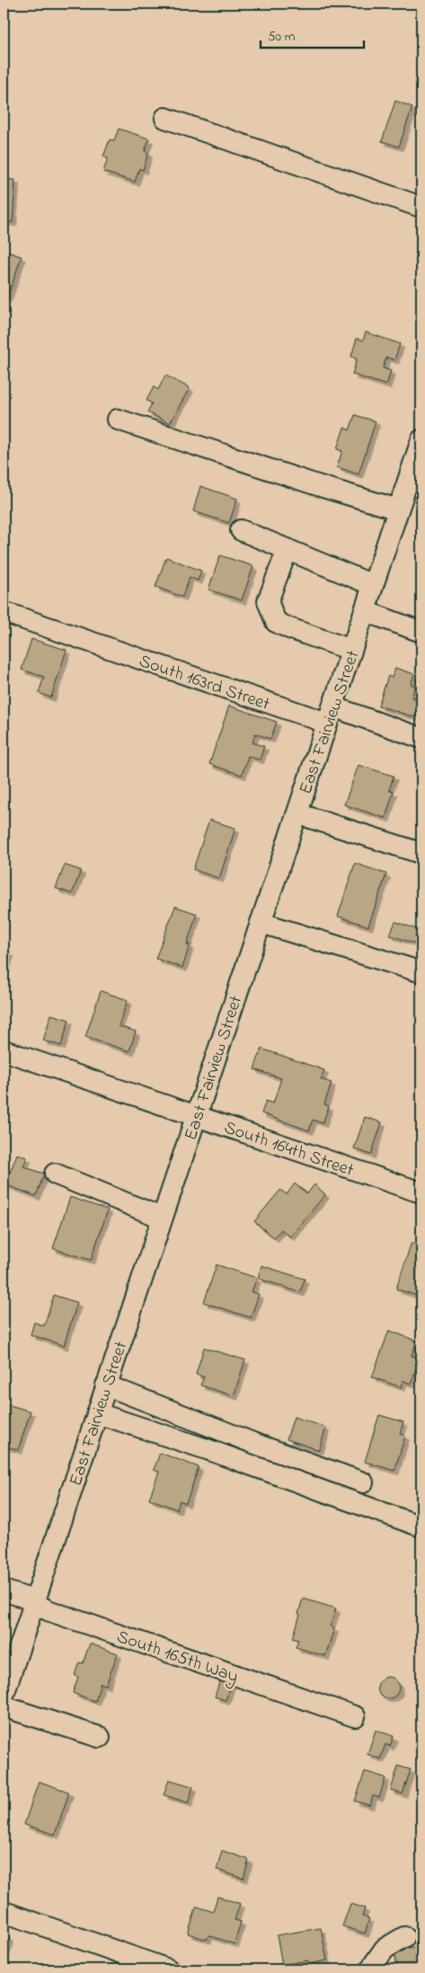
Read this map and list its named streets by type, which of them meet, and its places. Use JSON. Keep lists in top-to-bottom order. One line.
{"streets":{"street":["South 163rd Street","East Fairview Street","South 164th Street","South 165th Way"]},"crossings":[["South 163rd Street","East Fairview Street"],["East Fairview Street","South 164th Street"],["East Fairview Street","South 165th Way"]],"scale_bar":"50 m"}
